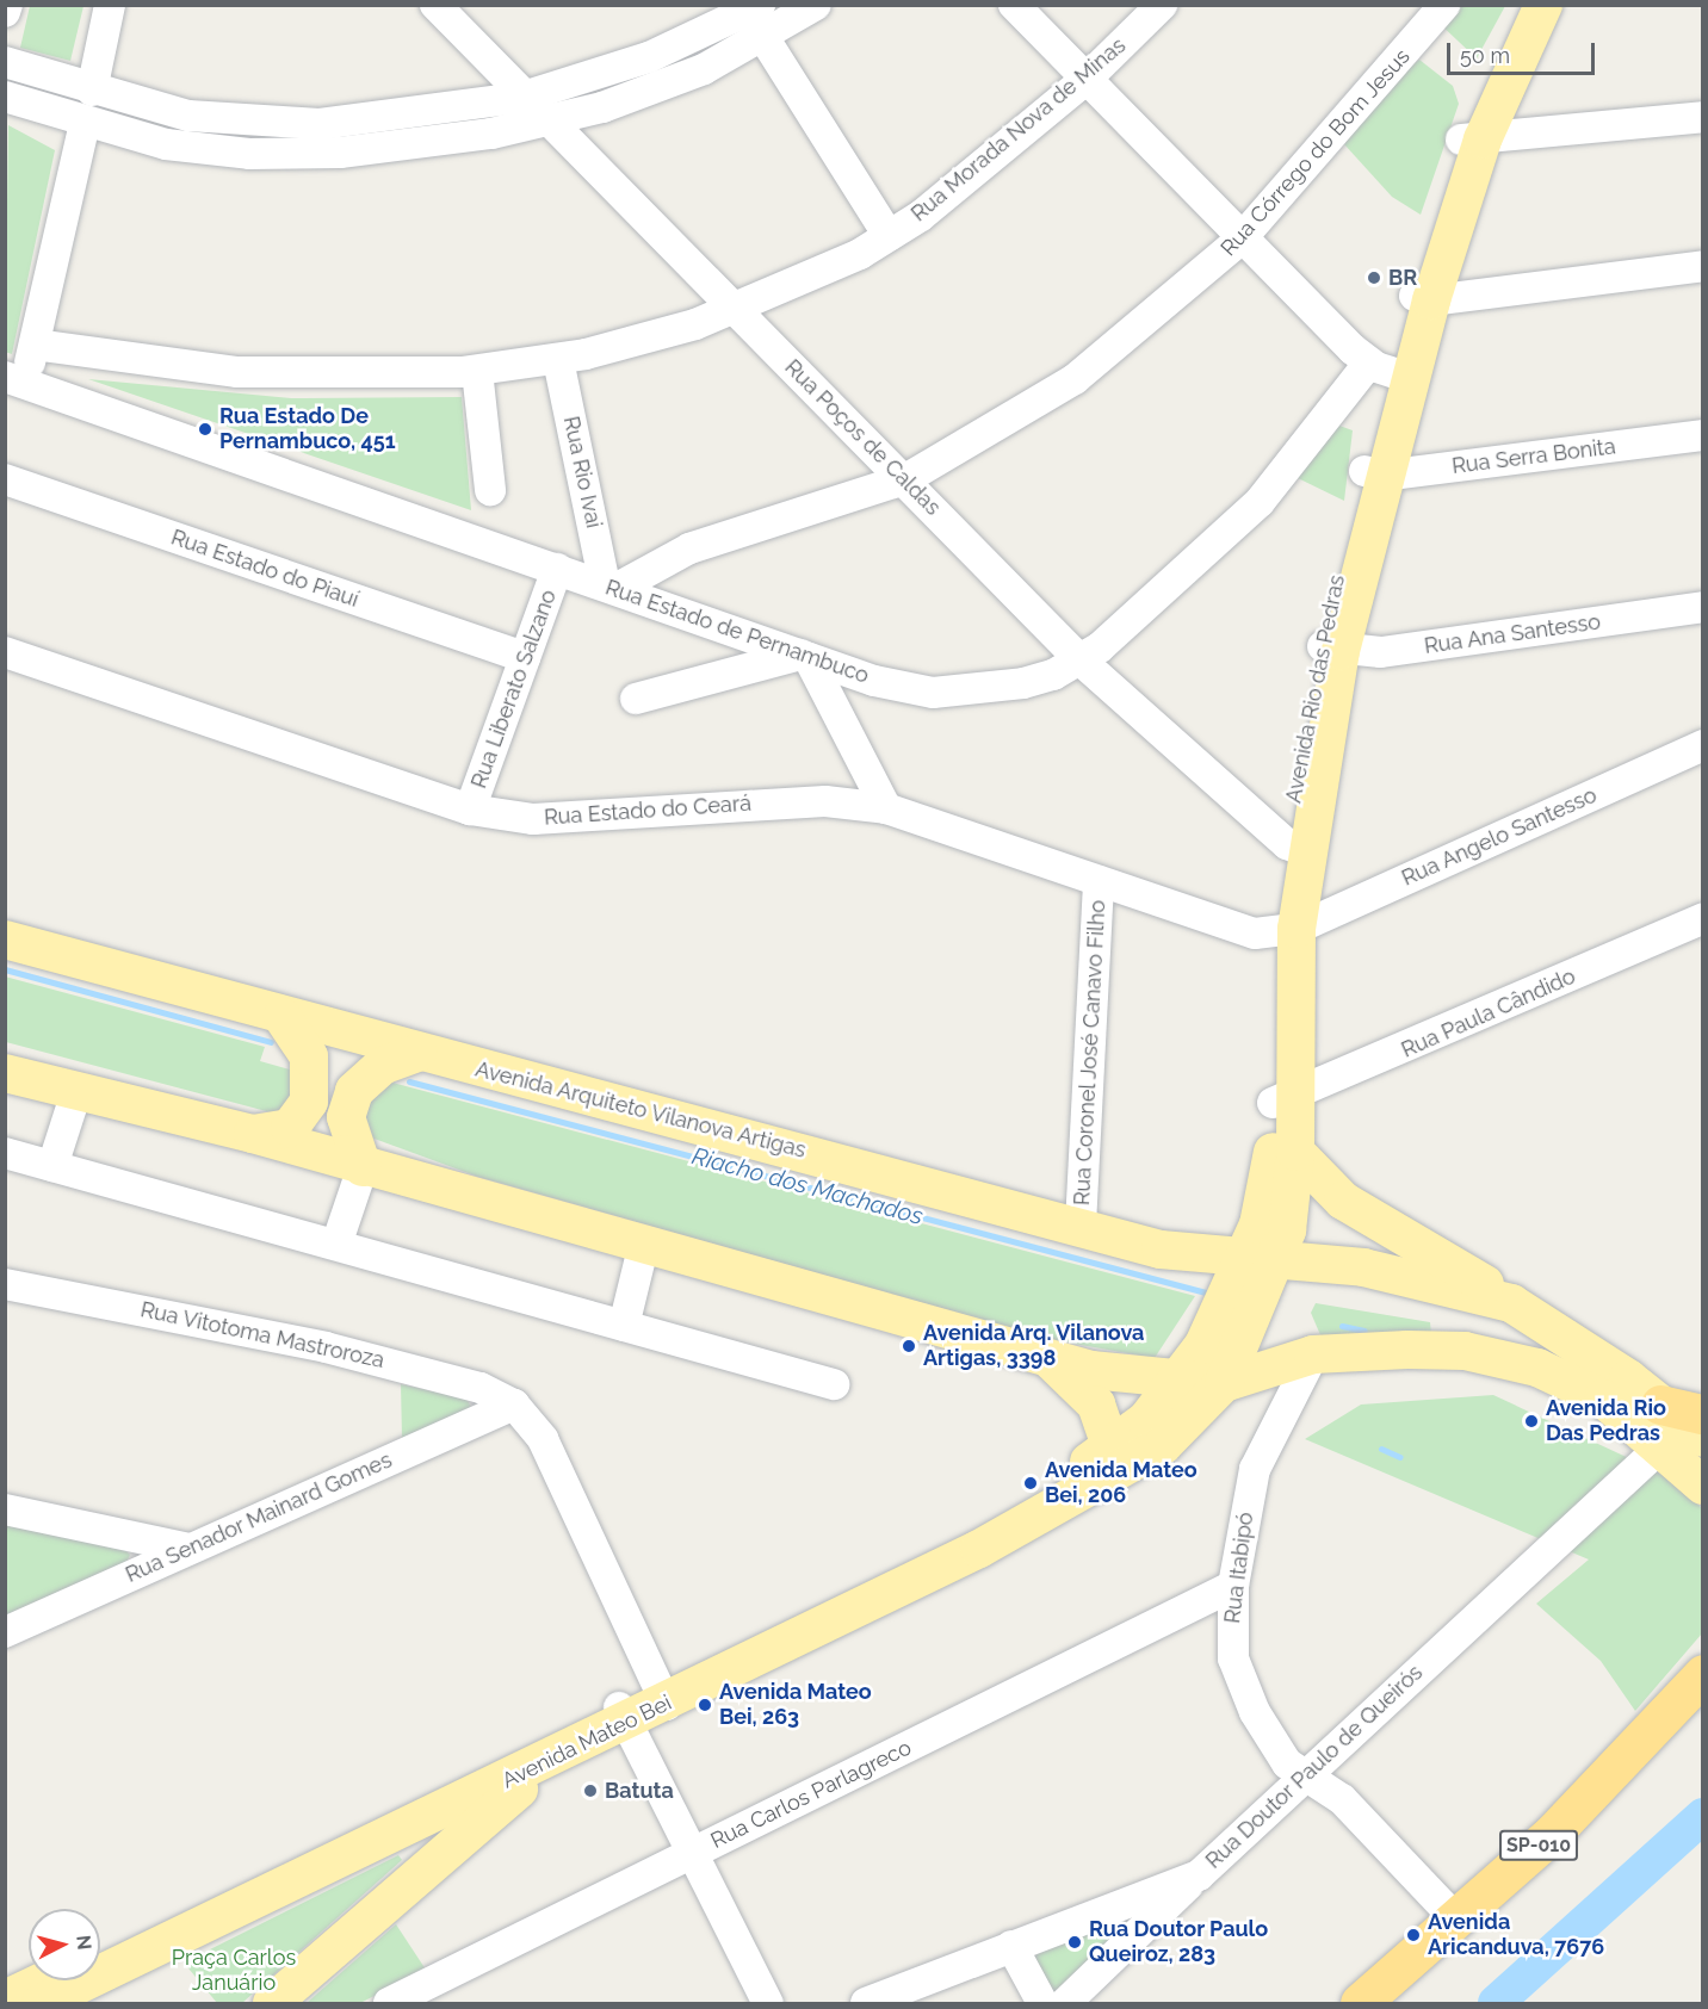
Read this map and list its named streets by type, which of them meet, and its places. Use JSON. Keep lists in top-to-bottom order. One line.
{"streets":{"highway":["SP-010"],"main road":["Avenida Rio das Pedras","Avenida Arquiteto Vilanova Artigas","Avenida Mateo Bei"],"street":["Rua Morada Nova de Minas","Rua Córrego do Bom Jesus","Rua Poços de Caldas","Rua Serra Bonita","Rua Rio Ivai","Rua Estado do Piauí","Rua Estado de Pernambuco","Rua Ana Santesso","Rua Liberato Salzano","Rua Estado do Ceará","Rua Angelo Santesso","Rua Paula Cândido","Rua Coronel José Canavo Filho","Rua Vitotoma Mastroroza","Rua Senador Mainard Gomes","Rua Itabipó","Rua Doutor Paulo de Queirós","Rua Carlos Parlagreco"]},"crossings":[["Rua Morada Nova de Minas","Rua Poços de Caldas"],["Rua Morada Nova de Minas","Rua Rio Ivai"],["Rua Córrego do Bom Jesus","Rua Poços de Caldas"],["Rua Córrego do Bom Jesus","Rua Rio Ivai"],["Rua Córrego do Bom Jesus","Rua Estado de Pernambuco"],["Rua Poços de Caldas","Rua Estado de Pernambuco"],["Rua Poços de Caldas","Avenida Rio das Pedras"],["Rua Serra Bonita","Avenida Rio das Pedras"],["Rua Rio Ivai","Rua Estado de Pernambuco"],["Rua Estado do Piauí","Rua Liberato Salzano"],["Rua Estado de Pernambuco","Rua Liberato Salzano"],["Rua Estado de Pernambuco","Avenida Rio das Pedras"],["Rua Ana Santesso","Avenida Rio das Pedras"],["Rua Liberato Salzano","Rua Estado do Ceará"],["Avenida Rio das Pedras","Rua Estado do Ceará"],["Avenida Rio das Pedras","Rua Angelo Santesso"],["Avenida Rio das Pedras","Rua Paula Cândido"],["Avenida Rio das Pedras","Avenida Arquiteto Vilanova Artigas"],["Avenida Rio das Pedras","Avenida Mateo Bei"],["Rua Estado do Ceará","Rua Angelo Santesso"],["Rua Estado do Ceará","Rua Coronel José Canavo Filho"],["Rua Coronel José Canavo Filho","Avenida Arquiteto Vilanova Artigas"],["Rua Vitotoma Mastroroza","Rua Senador Mainard Gomes"],["Rua Itabipó","Rua Doutor Paulo de Queirós"],["Rua Itabipó","Rua Carlos Parlagreco"],["Rua Itabipó","SP-010"]],"water":["Riacho dos Machados"],"parks":["Praça Carlos Januário"],"places":["BR","Rua Estado De Pernambuco, 451","Avenida Arq. Vilanova Artigas, 3398","Avenida Rio Das Pedras","Avenida Mateo Bei, 206","Avenida Mateo Bei, 263","Batuta","Avenida Aricanduva, 7676","Rua Doutor Paulo Queiroz, 283"],"scale_bar":"50 m","north":"right"}
